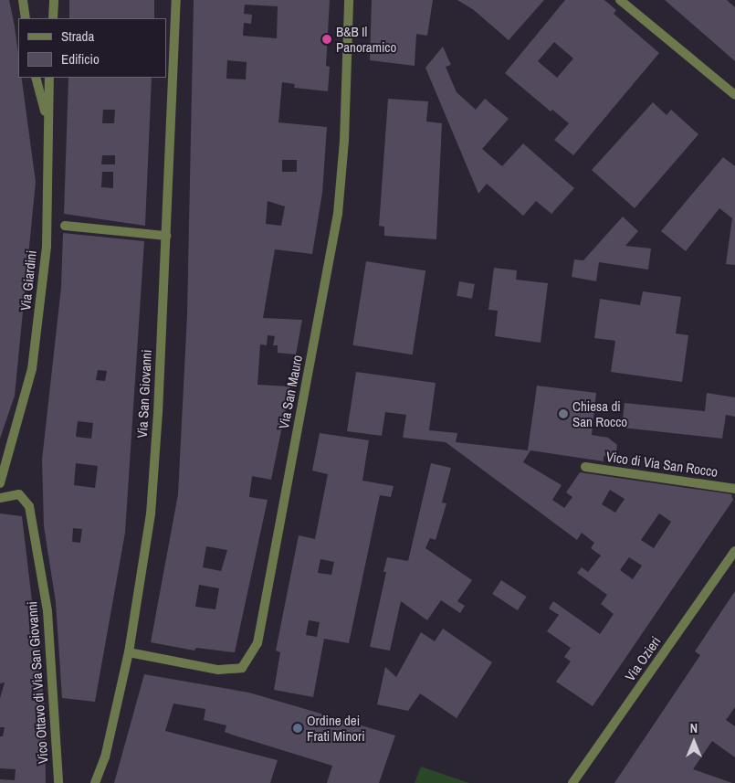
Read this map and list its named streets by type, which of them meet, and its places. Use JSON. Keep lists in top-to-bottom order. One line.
{"streets":{"street":["Via Giardini","Via San Mauro","Via San Giovanni","Vico di Via San Rocco","Via Ozieri","Vico Ottavo di Via San Giovanni"]},"crossings":[["Via San Mauro","Via San Giovanni"]],"places":["B&B Il Panoramico","Chiesa di San Rocco","Ordine dei Frati Minori"],"legend":["Strada","Edificio"],"north":"top"}
